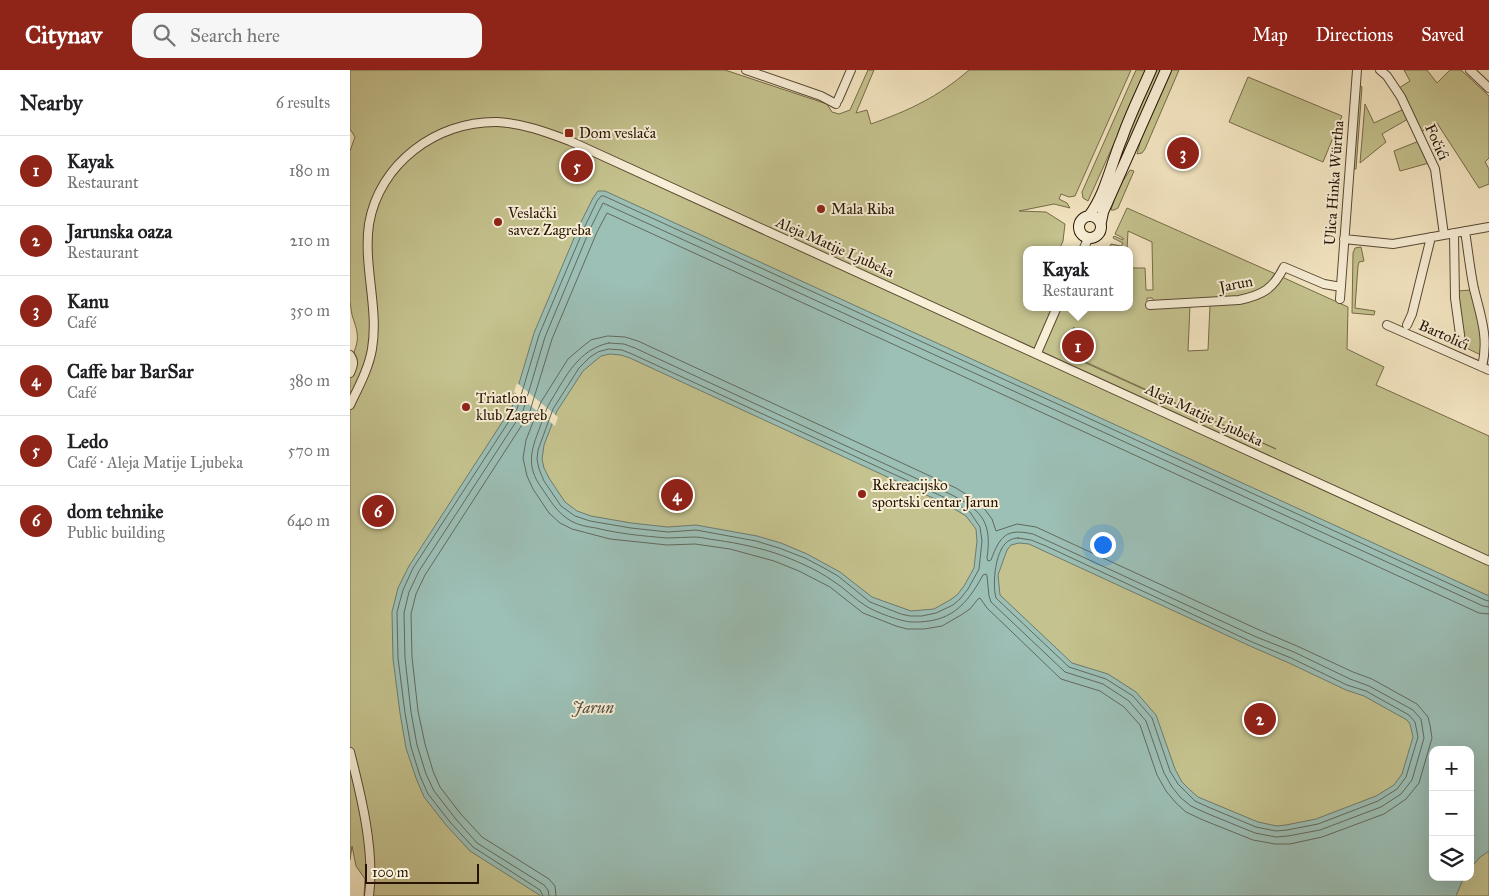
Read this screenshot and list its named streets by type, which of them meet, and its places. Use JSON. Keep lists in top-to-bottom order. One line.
{"streets":{"street":["Fočići","Ulica Hinka Würtha","Aleja Matije Ljubeka","Jarun","Bartolići"]},"crossings":[["Ulica Hinka Würtha","Jarun"]],"water":["Jarun"],"places":{"transit":["Dom veslača"],"other":["Mala Riba","Veslački savez Zagreba","Triatlon klub Zagreb","Rekreacijsko sportski centar Jarun"]},"scale_bar":"100 m","page":{"header":"Citynav","search":"Search here","nav":["Map","Directions","Saved"],"heading":["Nearby","6 results"],"list":[{"mark":"1","name":"Kayak","note":"Restaurant","value":"180 m"},{"mark":"2","name":"Jarunska oaza","note":"Restaurant","value":"210 m"},{"mark":"3","name":"Kanu","note":"Café","value":"350 m"},{"mark":"4","name":"Caffe bar BarSar","note":"Café","value":"380 m"},{"mark":"5","name":"Ledo","note":"Café · Aleja Matije Ljubeka","value":"570 m"},{"mark":"6","name":"dom tehnike","note":"Public building","value":"640 m"}],"pins":["3","5","1","4","6","2"],"popup":["Kayak","Restaurant"],"map_buttons":["+","−"],"scale":"100 m"}}
